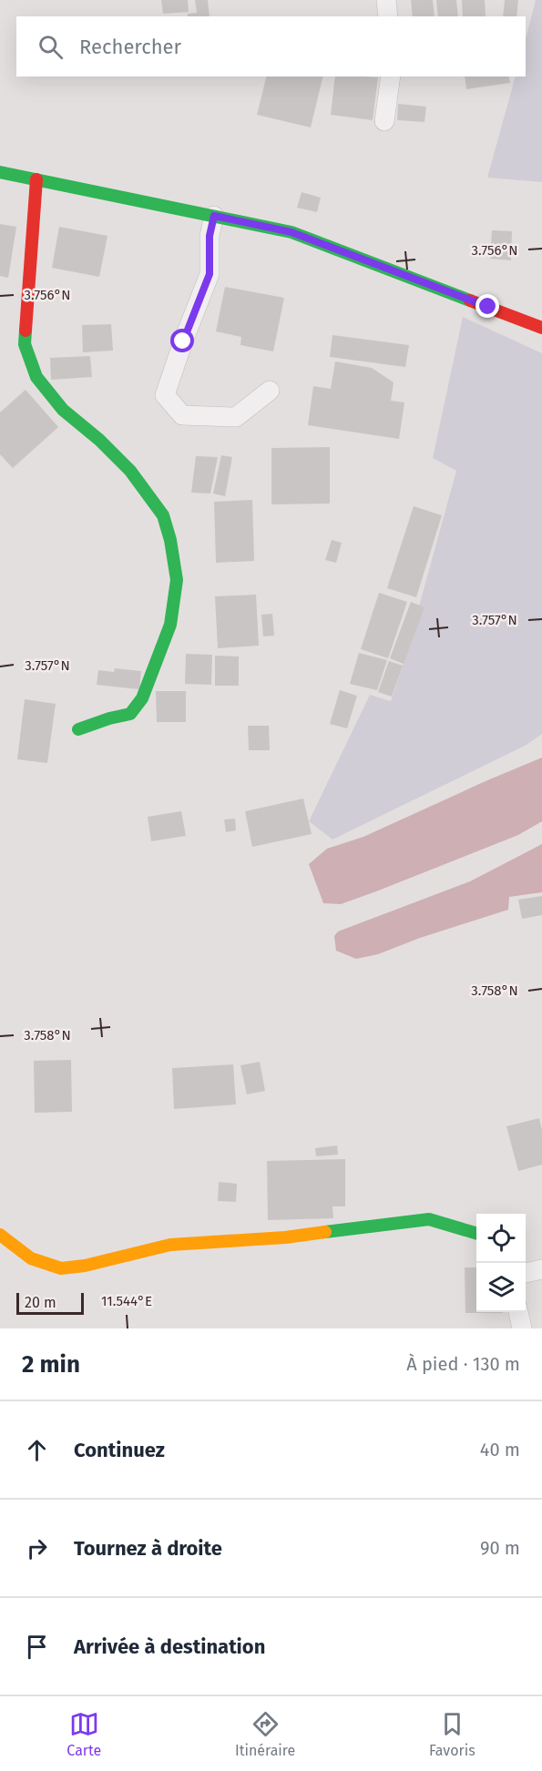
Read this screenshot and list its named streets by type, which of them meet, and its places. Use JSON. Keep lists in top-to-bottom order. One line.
{"scale_bar":"20 m","page":{"search":"Rechercher","scale":"20 m","heading":["2 min","À pied · 130 m"],"list":[["Continuez","40 m"],["Tournez à droite","90 m"],"Arrivée à destination"],"nav":["Carte","Itinéraire","Favoris"]},"coordinates":["3.756°N","3.757°N","3.758°N","11.544°E"]}
